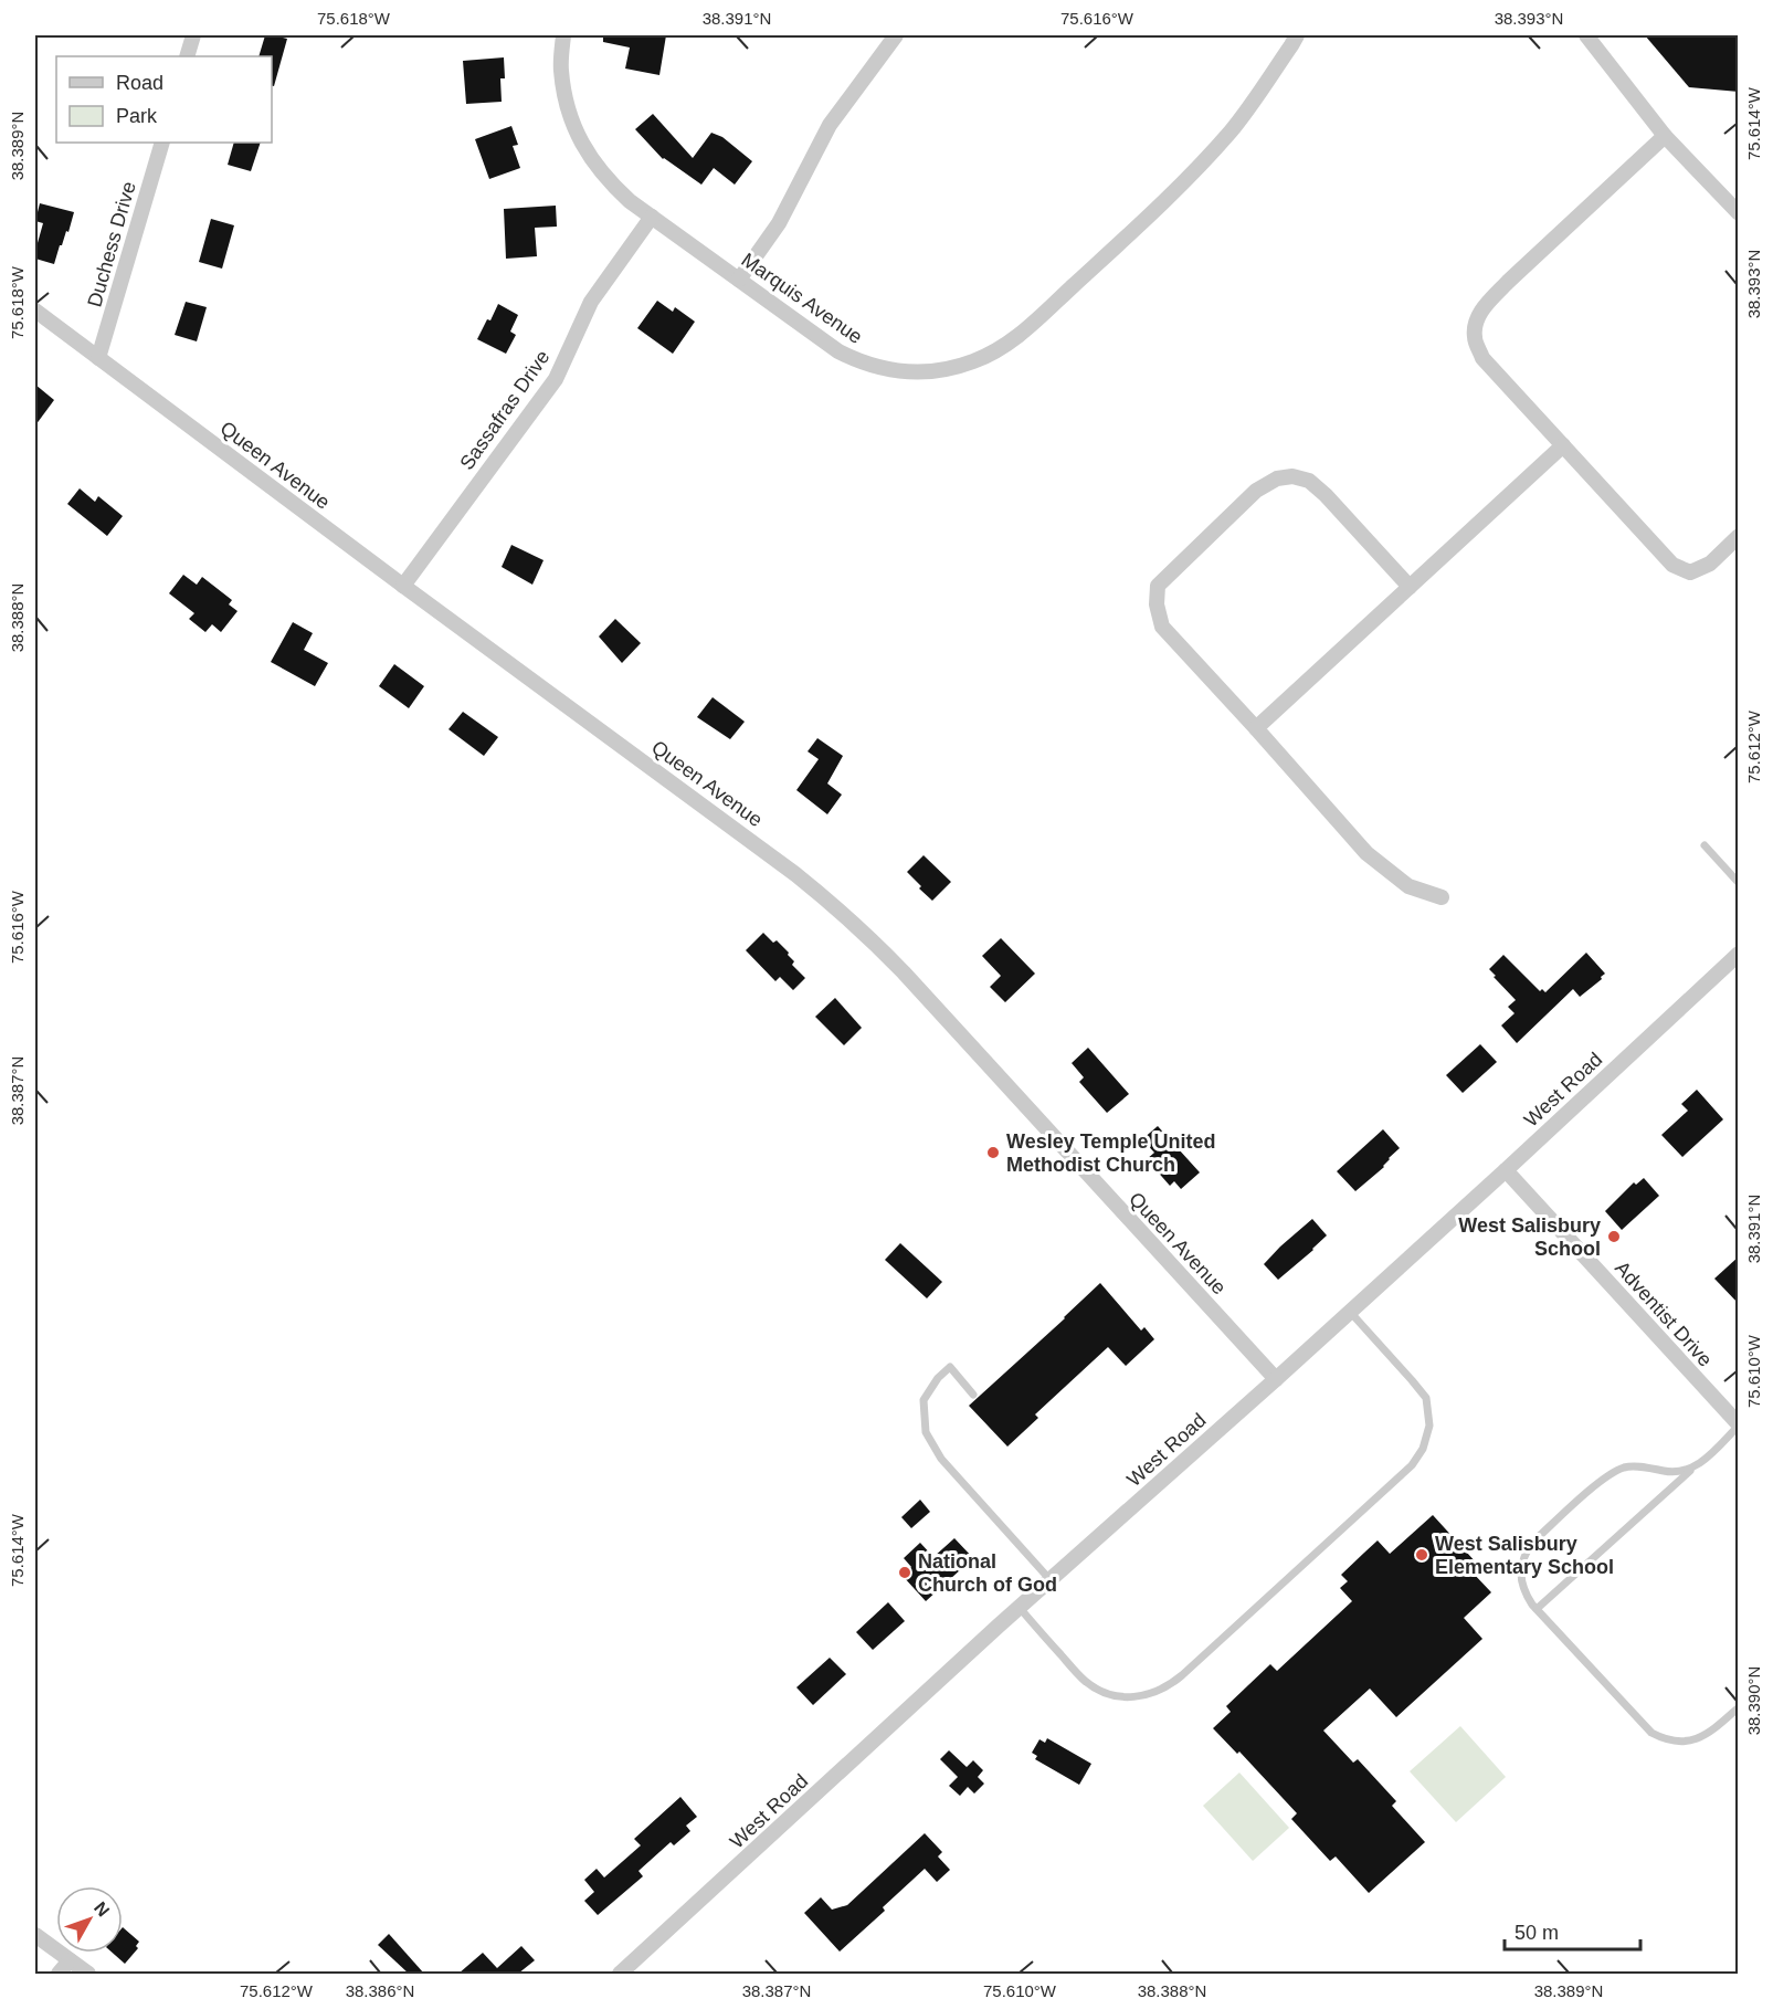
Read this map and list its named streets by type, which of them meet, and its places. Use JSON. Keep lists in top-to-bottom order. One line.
{"streets":{"street":["Duchess Drive","Marquis Avenue","Sassafras Drive","Queen Avenue","West Road","Adventist Drive"]},"crossings":[["Duchess Drive","Queen Avenue"],["Marquis Avenue","Sassafras Drive"],["Sassafras Drive","Queen Avenue"],["Queen Avenue","West Road"],["West Road","Adventist Drive"]],"places":["Wesley Temple United Methodist Church","West Salisbury School","West Salisbury Elementary School","National Church of God"],"legend":["Road","Park"],"scale_bar":"50 m","north":"top right","coordinates":["75.618°W","38.391°N","75.616°W","38.393°N","75.614°W","38.389°N","38.388°N","75.612°W","38.387°N","75.610°W","38.390°N","38.386°N"]}
